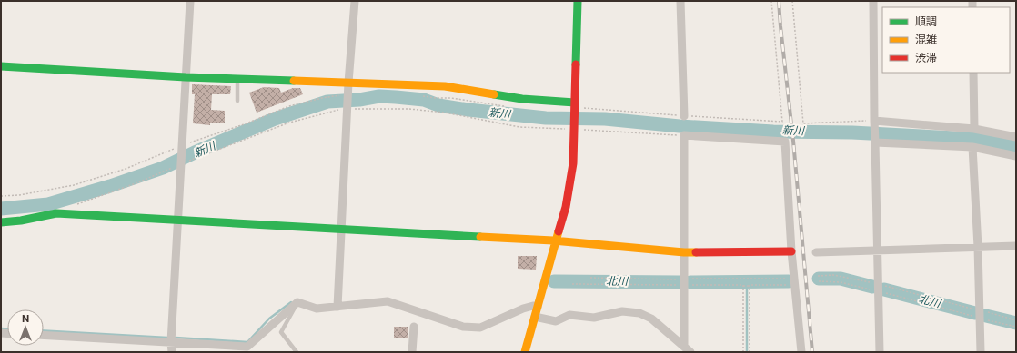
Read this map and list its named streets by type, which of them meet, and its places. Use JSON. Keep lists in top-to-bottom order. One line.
{"water":["新川","北川"],"legend":["順調","混雑","渋滞"],"north":"top"}
